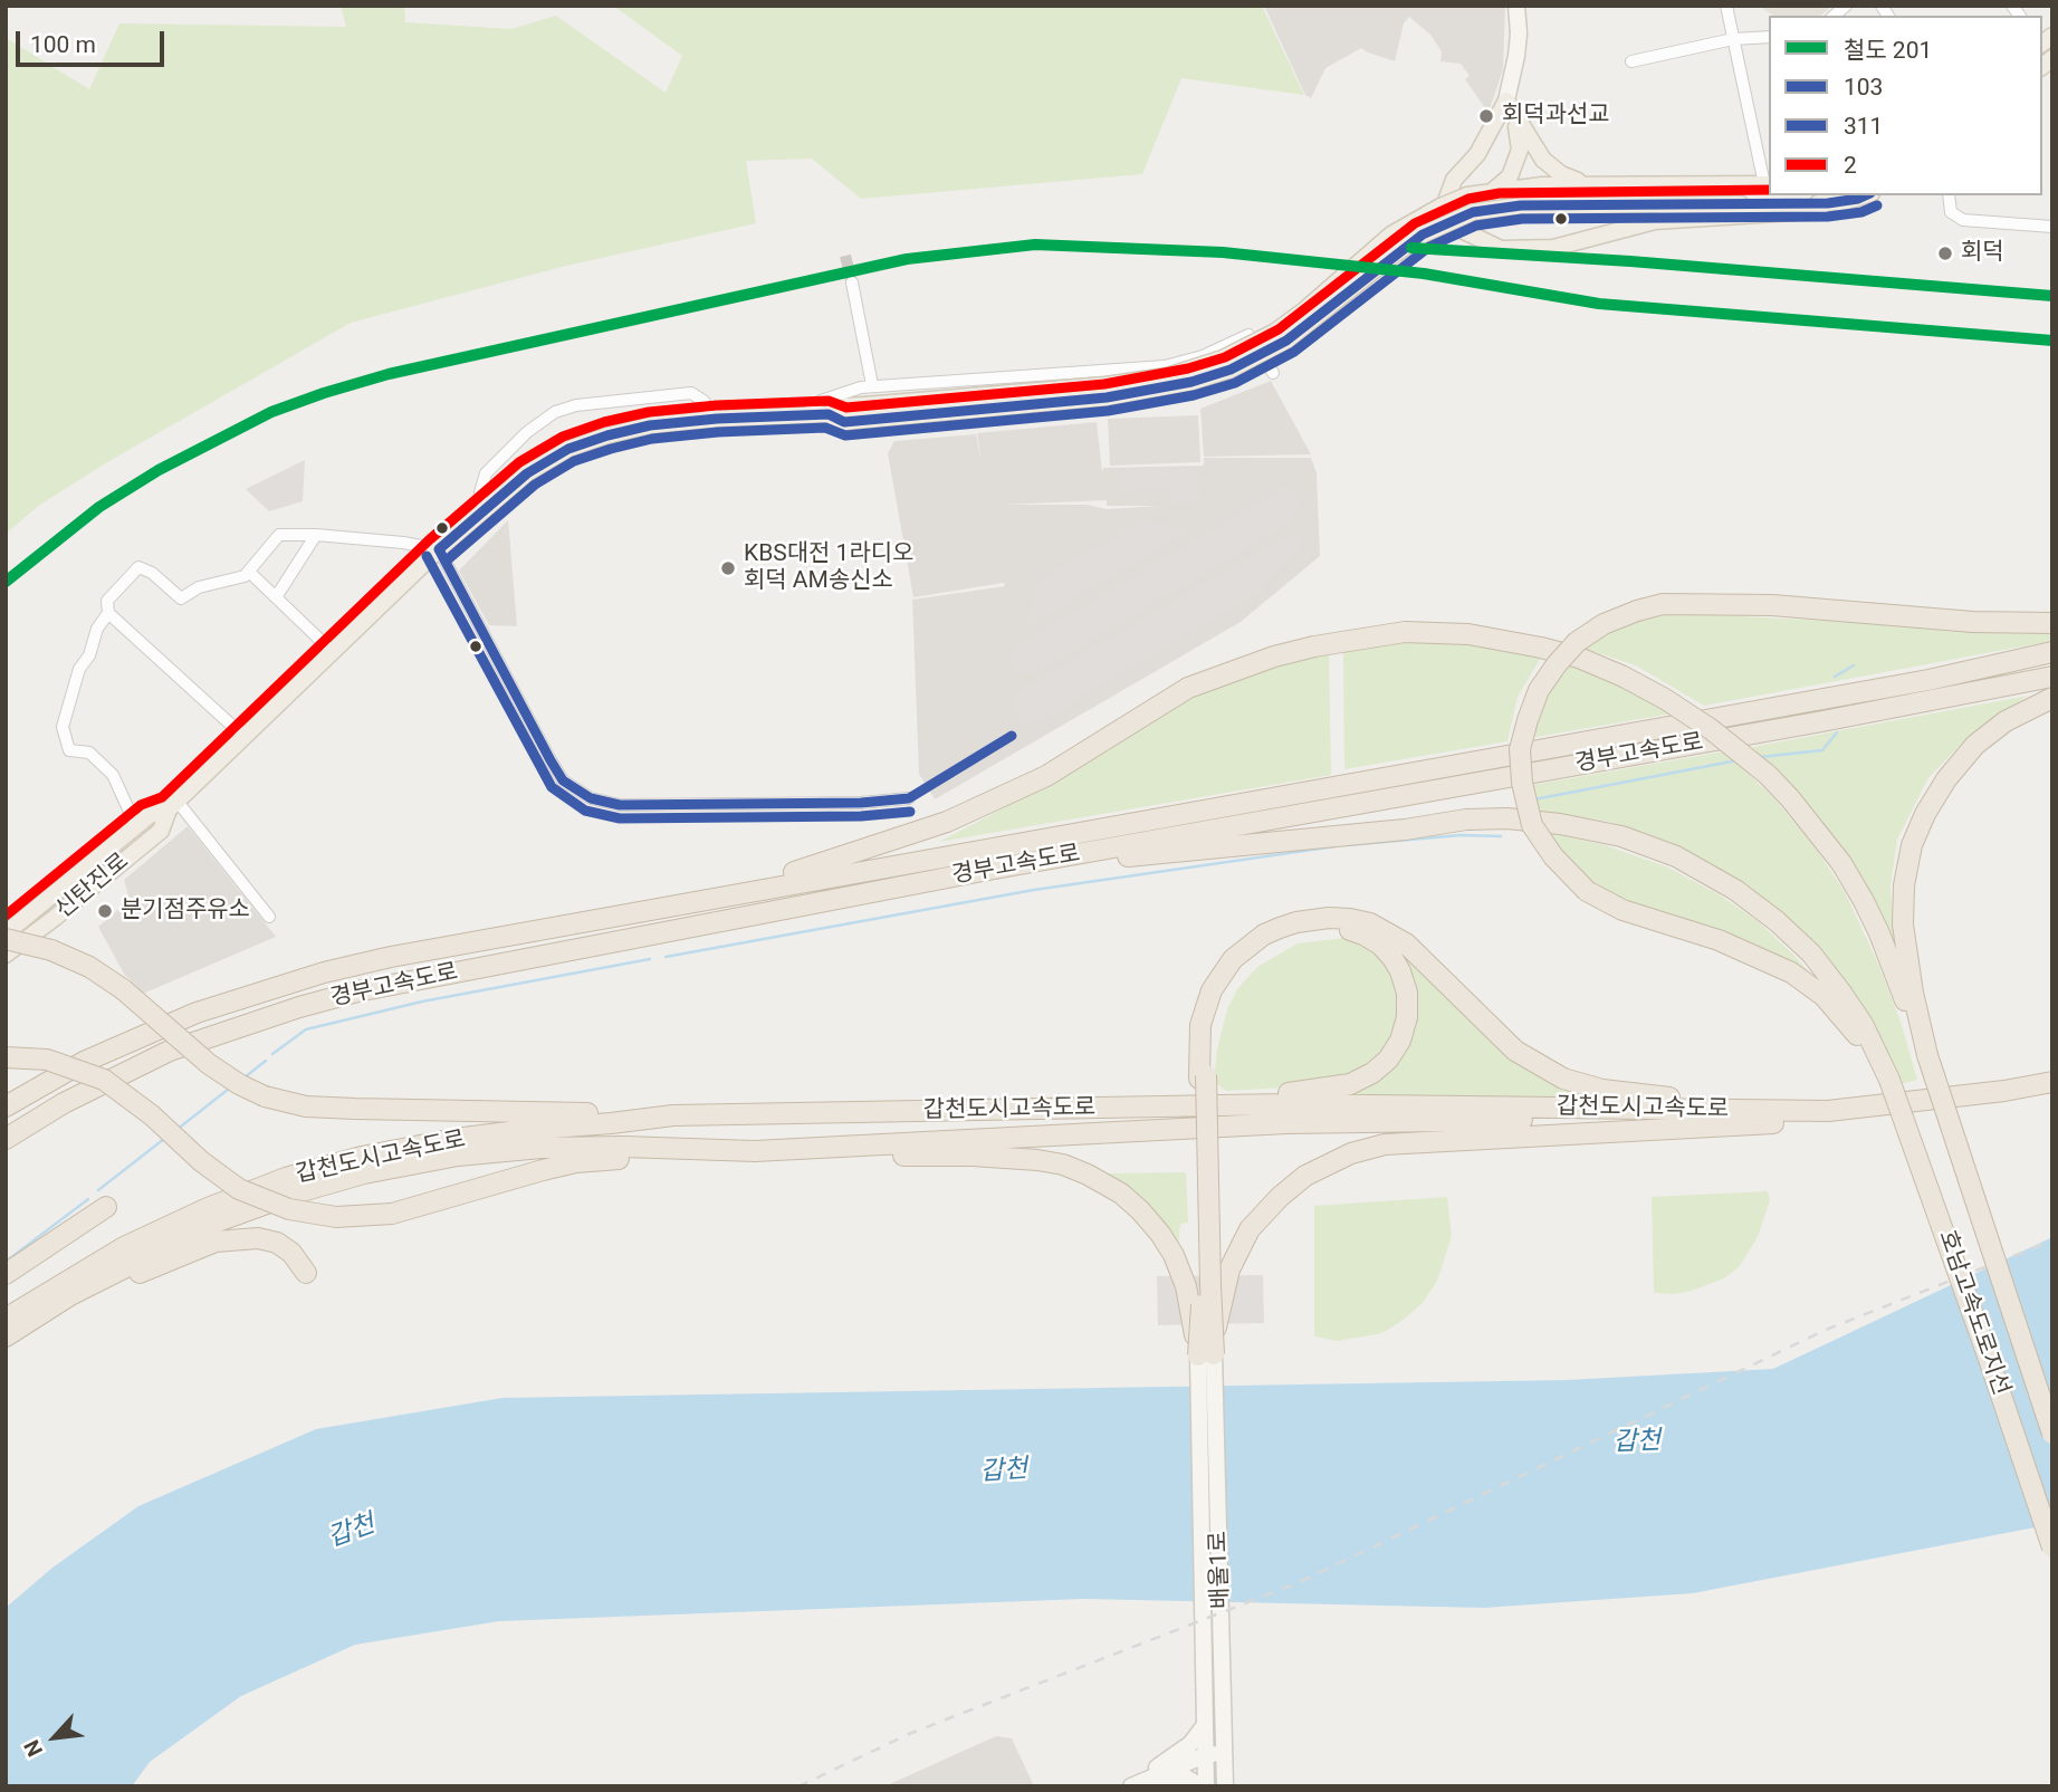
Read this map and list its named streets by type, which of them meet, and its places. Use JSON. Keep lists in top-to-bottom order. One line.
{"streets":{"highway":["경부고속도로","갑천도시고속도로","호남고속도로지선"],"main road":["신탄진로","배울1로"]},"water":["갑천"],"places":["회덕과선교","회덕","KBS대전 1라디오 회덕 AM송신소","분기점주유소"],"lines":["transit line 2","transit line 103","transit line 311","rail line 201"],"legend":["철도 201","103","311","2"],"scale_bar":"100 m","north":"bottom left"}
